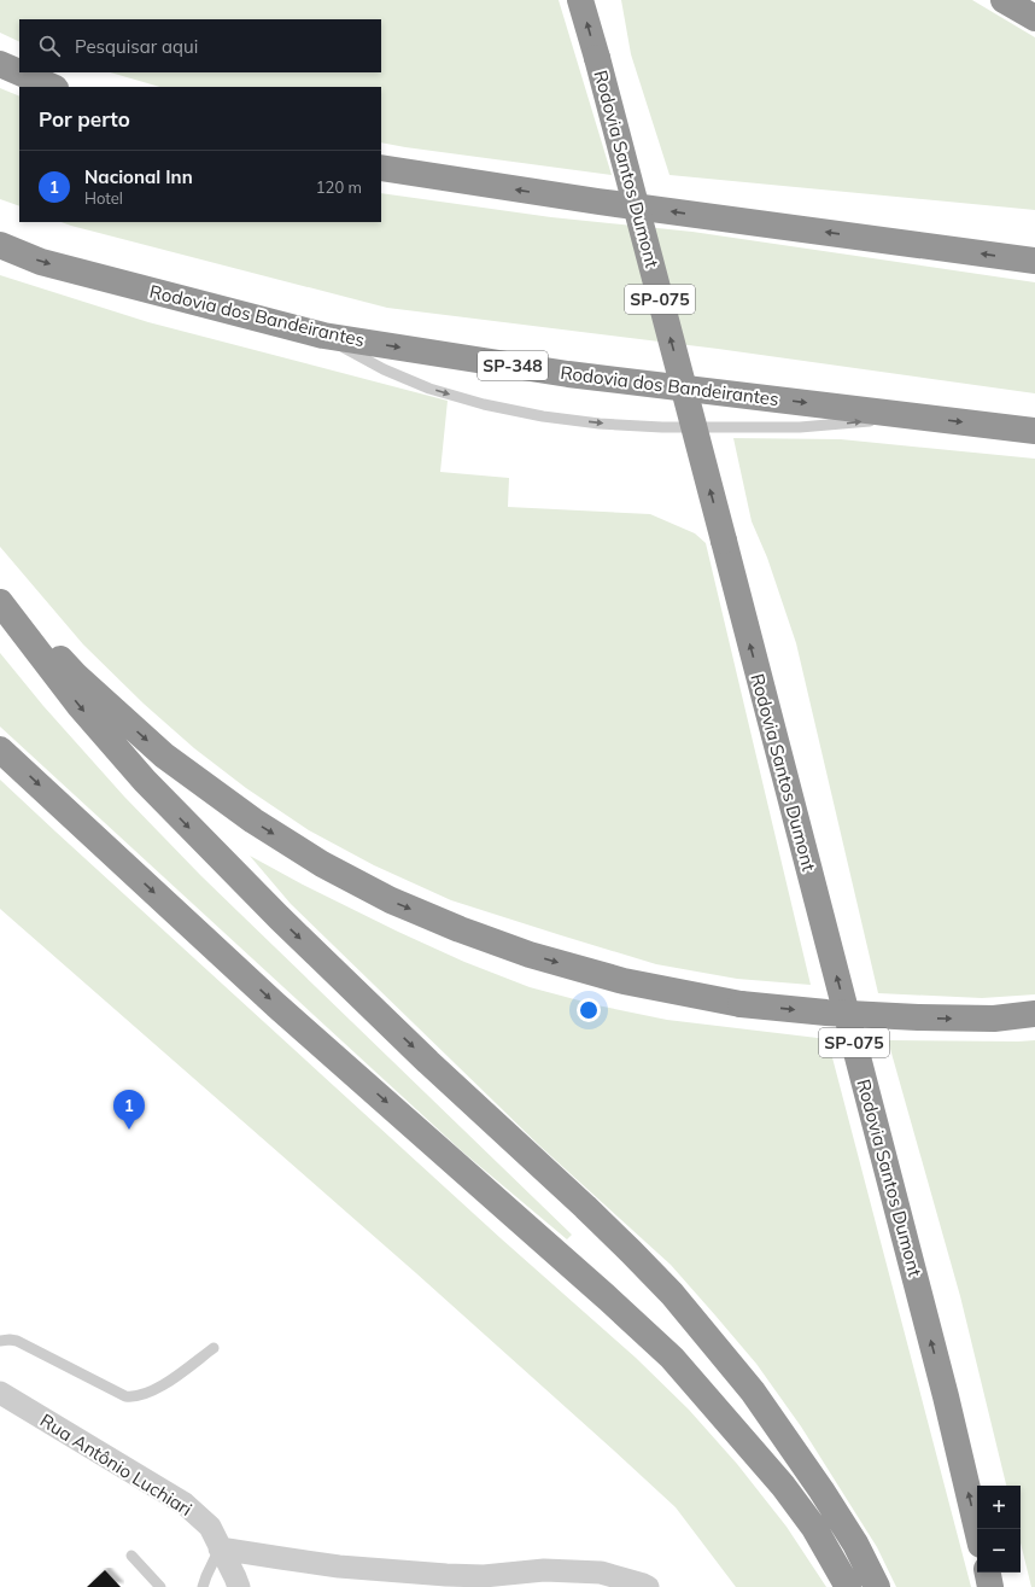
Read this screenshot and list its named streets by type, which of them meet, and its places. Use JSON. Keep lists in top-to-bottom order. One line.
{"streets":{"highway":["Rodovia Santos Dumont","SP-075","Rodovia dos Bandeirantes","SP-348"],"street":["Rua Antônio Luchiari"]},"one_way":["Rodovia Santos Dumont"],"page":{"search":"Pesquisar aqui","heading":"Por perto","list":[{"mark":"1","name":"Nacional Inn","note":"Hotel","value":"120 m"}],"pins":"1","map_buttons":["+","−"]}}
